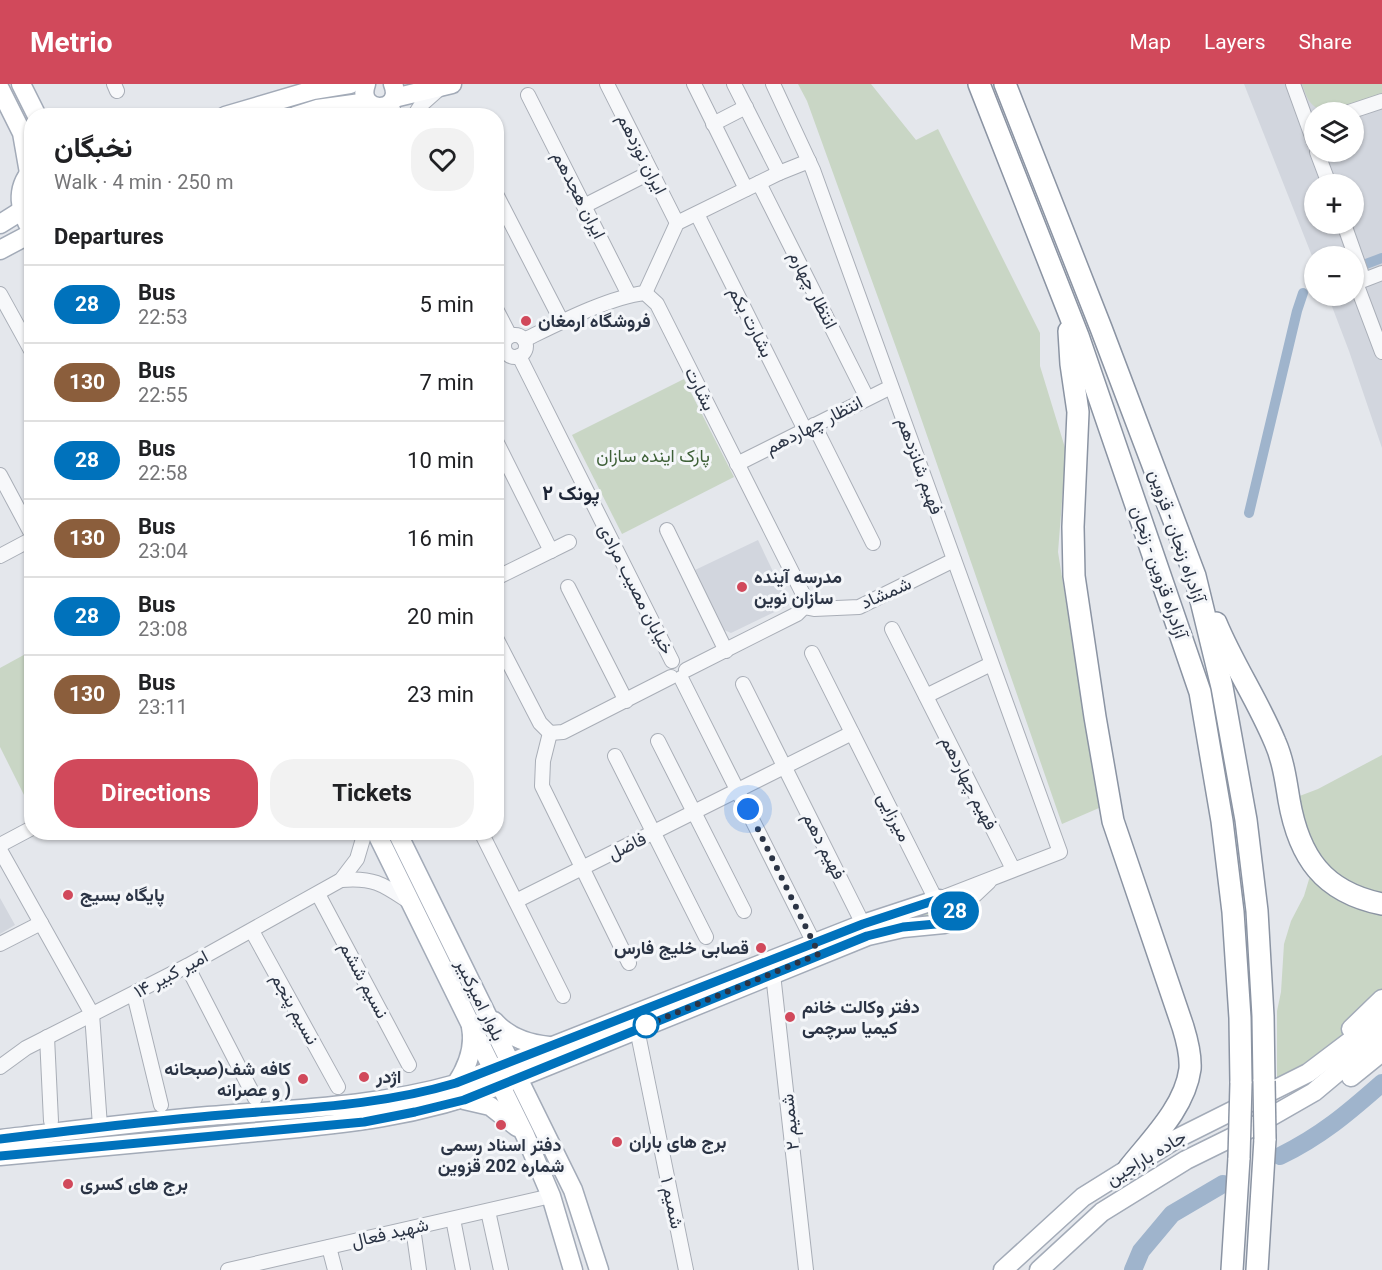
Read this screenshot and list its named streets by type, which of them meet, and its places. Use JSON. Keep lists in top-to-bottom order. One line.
{"streets":{"highway":["آزادراه زنجان - قزوین","آزادراه قزوین - زنجان"],"main road":["بلوار امیرکبیر","جاده باراجین"],"street":["ایران نوزدهم","ایران هجدهم","انتظار چهارم","بشارت یکم","بشارت","انتظار چهاردهم","فهیم شانزدهم","خیابان مصیب مرادی","شمشاد","فهیم چهاردهم","میرزایی","فاضل","فهیم دهم","امیر کبیر ۱۴","نسیم ششم","نسیم پنجم","شمیم ۲","شمیم ۱","شهید فعال"]},"crossings":[["انتظار چهارم","انتظار چهاردهم"],["بشارت یکم","انتظار چهاردهم"],["بشارت","انتظار چهاردهم"],["بشارت","شمشاد"],["انتظار چهاردهم","فهیم شانزدهم"],["فهیم شانزدهم","شمشاد"],["فهیم شانزدهم","فهیم چهاردهم"],["میرزایی","فاضل"],["فاضل","فهیم دهم"],["امیر کبیر ۱۴","نسیم ششم"],["امیر کبیر ۱۴","نسیم پنجم"],["بلوار امیرکبیر","شهید فعال"]],"districts":["پونک ۲"],"parks":["پارک اینده سازان"],"places":["فروشگاه ارمغان","مدرسه آینده سازان نوین","پایگاه بسیج","قصابی خلیج فارس","دفتر وکالت خانم کیمیا سرچمی","اژدر","کافه شف(صبحانه و عصرانه )","دفتر اسناد رسمی شماره 202 قزوین","برج های باران","برج های کسری"],"lines":["bus line 28"],"page":{"header":"Metrio","nav":["Map","Layers","Share"],"on_map":"28","map_buttons":["+","−"],"heading":[["نخبگان","Walk · 4 min · 250 m"],"Departures"],"list":[{"mark":"28","name":"Bus","note":"22:53","value":"5 min"},{"mark":"130","name":"Bus","note":"22:55","value":"7 min"},{"mark":"28","name":"Bus","note":"22:58","value":"10 min"},{"mark":"130","name":"Bus","note":"23:04","value":"16 min"},{"mark":"28","name":"Bus","note":"23:08","value":"20 min"},{"mark":"130","name":"Bus","note":"23:11","value":"23 min"}],"buttons":["Directions","Tickets"]}}
